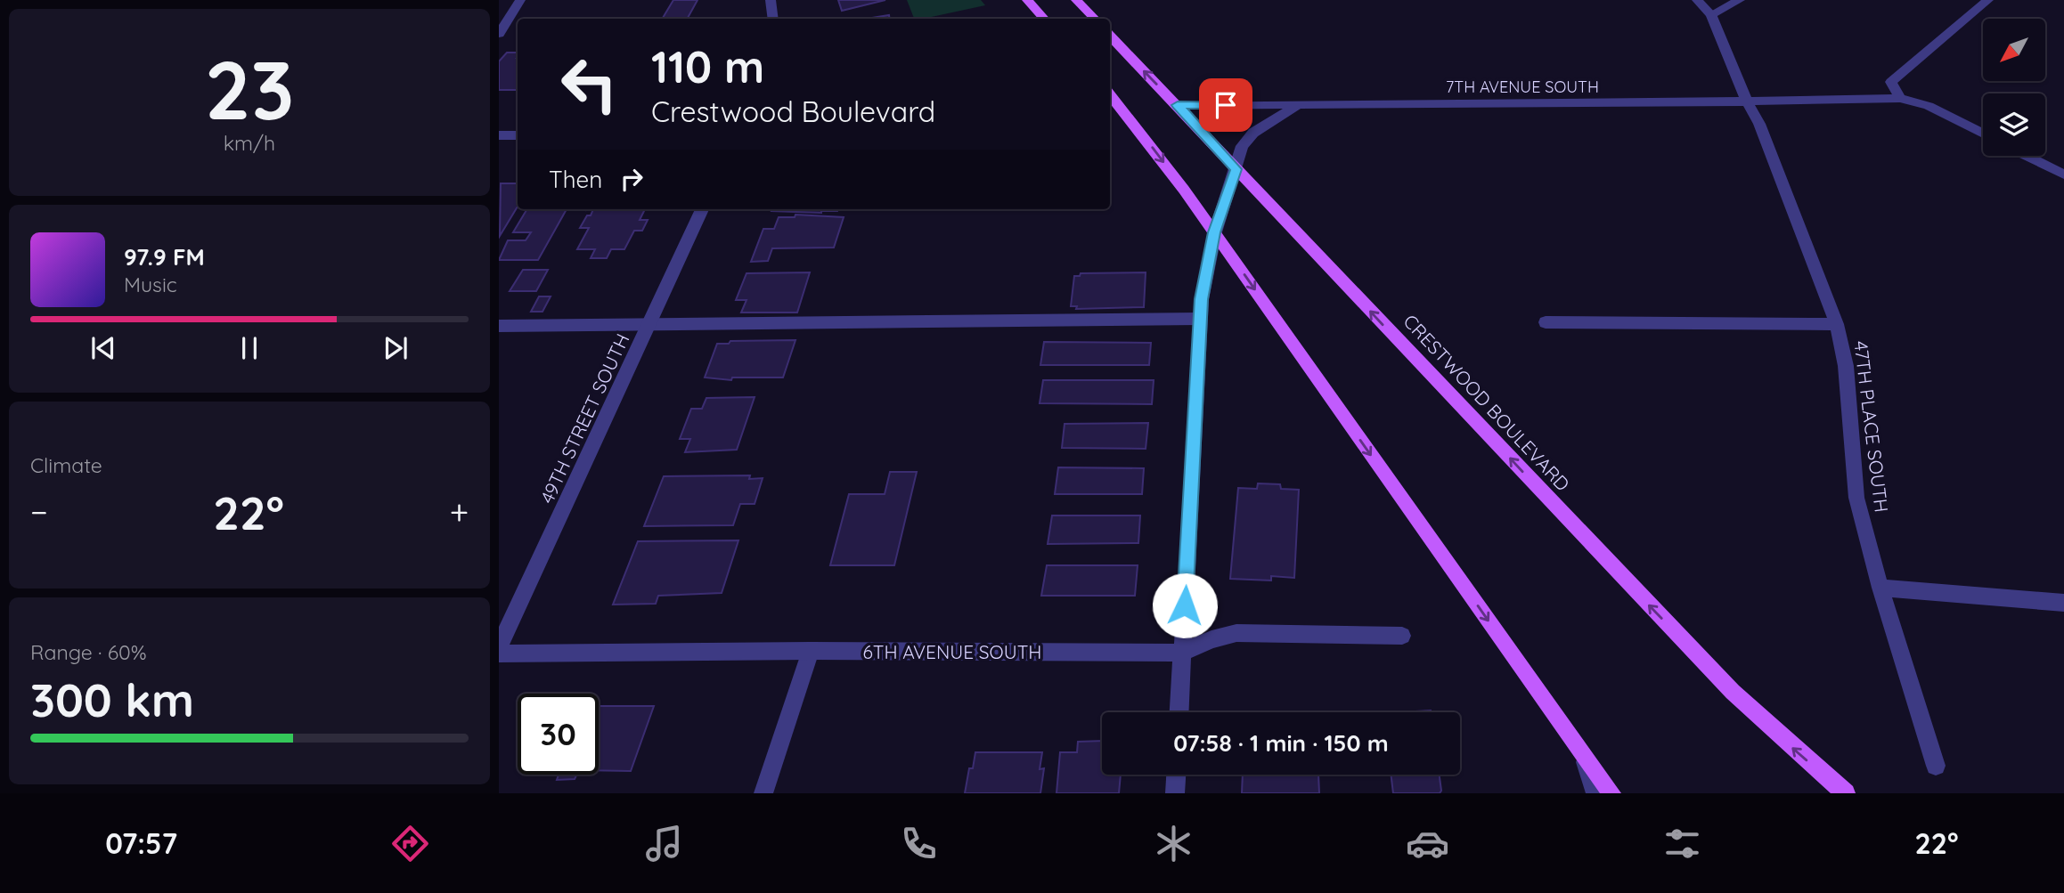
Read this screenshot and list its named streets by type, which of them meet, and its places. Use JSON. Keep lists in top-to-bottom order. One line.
{"streets":{"main road":["CRESTWOOD BOULEVARD"],"street":["7TH AVENUE SOUTH","49TH STREET SOUTH","47TH PLACE SOUTH","6TH AVENUE SOUTH"]},"crossings":[["7TH AVENUE SOUTH","CRESTWOOD BOULEVARD"],["7TH AVENUE SOUTH","47TH PLACE SOUTH"]],"north":"bottom left","page":{"tile":[["23","km/h"],"Climate",["Range · 60%","300 km"]],"turn":["110 m","Crestwood Boulevard"],"then":"Then","song":["97.9 FM","Music"],"heat":["−","22°","+"],"limit":"30","trip":"07:58 · 1 min · 150 m","tabs":["07:57","22°"]}}
